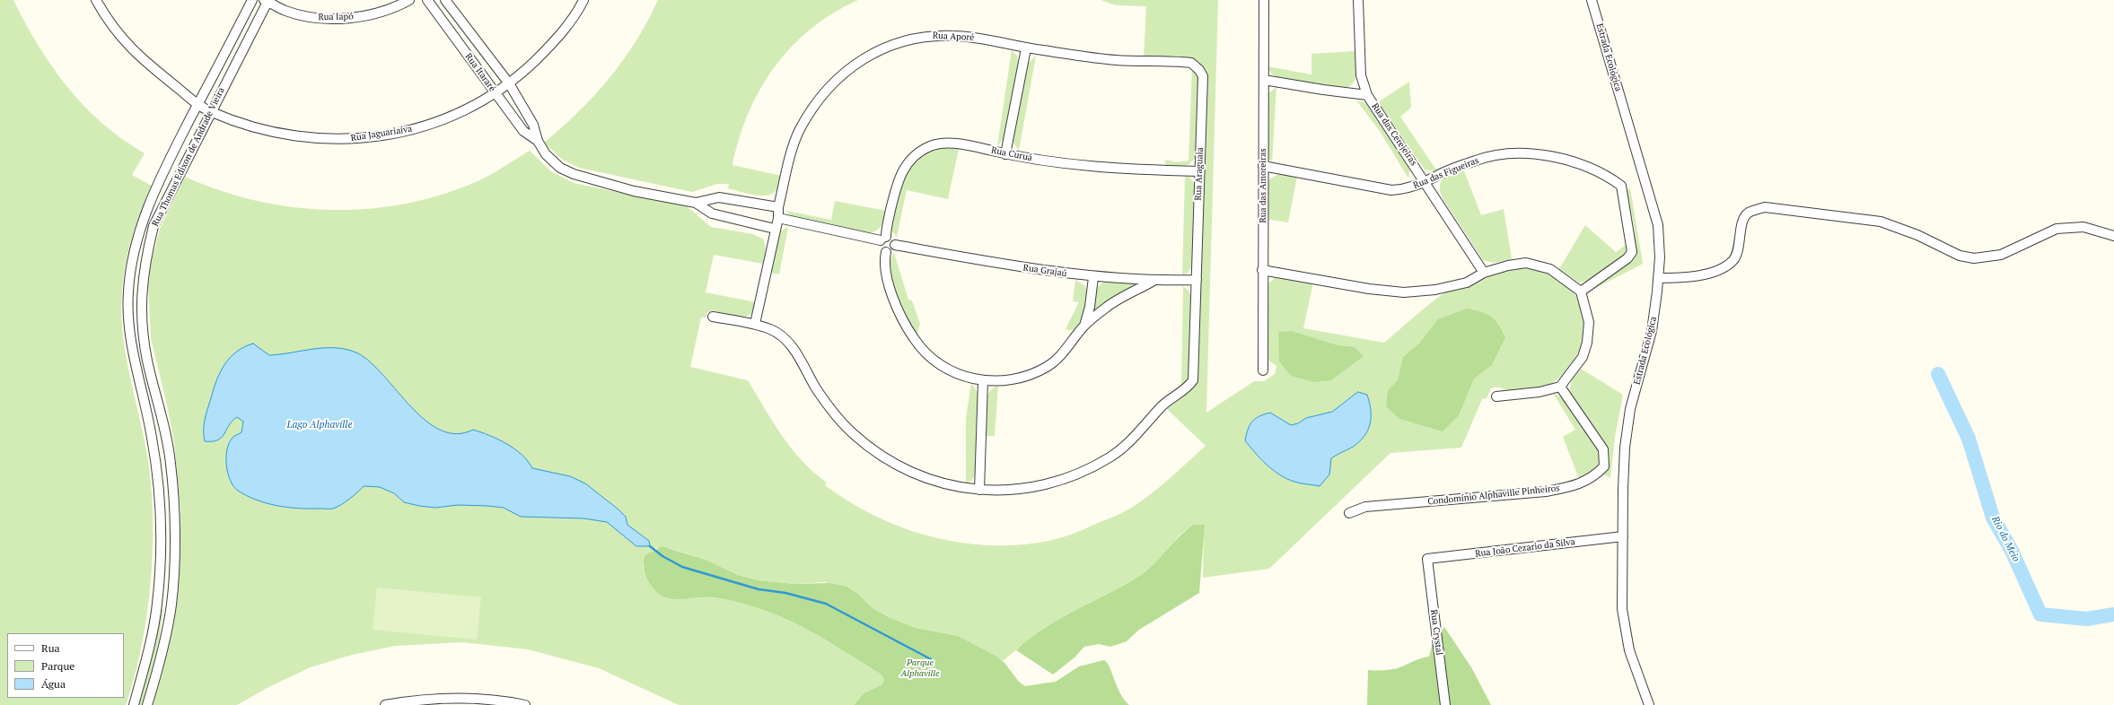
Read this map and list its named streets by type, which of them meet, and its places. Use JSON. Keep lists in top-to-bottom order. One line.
{"streets":{"street":["Rua Iapó","Rua Aporé","Estrada Ecológica","Rua Itararé","Rua Jaguariaíva","Rua das Cerejeiras","Rua Curuá","Rua Thomas Edixon de Andrade Vieira","Rua das Figueiras","Rua Araguaia","Rua das Amoreiras","Rua Grajaú","Condomínio Alphaville Pinheiros","Rua João Cezario da Silva","Rua Crystal"]},"crossings":[["Rua Iapó","Rua Thomas Edixon de Andrade Vieira"],["Rua Aporé","Rua Araguaia"],["Estrada Ecológica","Rua João Cezario da Silva"],["Rua Itararé","Rua Jaguariaíva"],["Rua Jaguariaíva","Rua Thomas Edixon de Andrade Vieira"],["Rua das Cerejeiras","Rua das Figueiras"],["Rua Curuá","Rua Araguaia"],["Rua Curuá","Rua Grajaú"],["Rua das Figueiras","Rua das Amoreiras"],["Rua Araguaia","Rua Grajaú"],["Rua João Cezario da Silva","Rua Crystal"]],"water":["Lago Alphaville","Rio do Meio"],"parks":["Parque Alphaville"],"legend":["Rua","Parque","Água"]}
